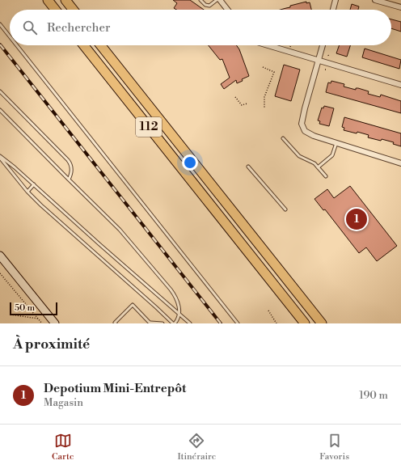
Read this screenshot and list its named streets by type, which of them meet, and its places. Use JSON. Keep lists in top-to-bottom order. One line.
{"streets":{"highway":["112"]},"scale_bar":"50 m","page":{"search":"Rechercher","pins":"1","scale":"50 m","heading":"À proximité","list":[{"mark":"1","name":"Depotium Mini-Entrepôt","note":"Magasin","value":"190 m"}],"nav":["Carte","Itinéraire","Favoris"]}}
